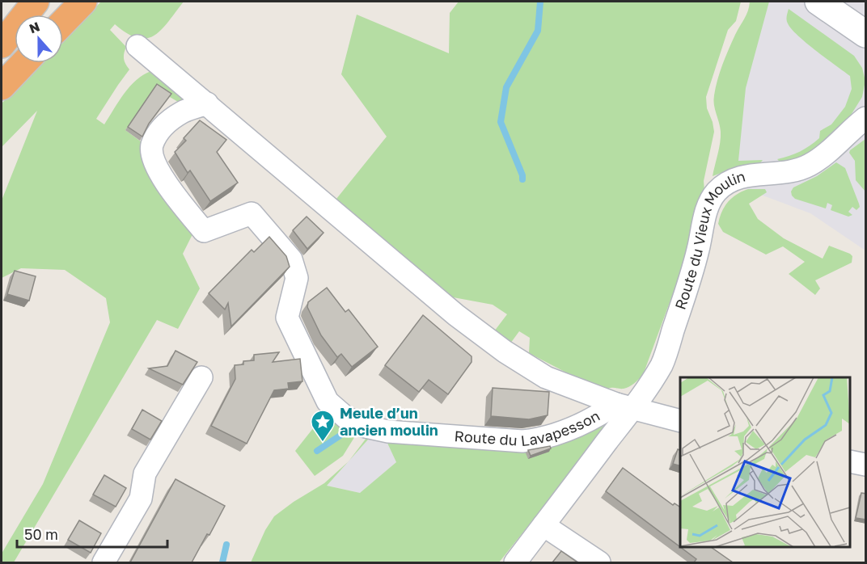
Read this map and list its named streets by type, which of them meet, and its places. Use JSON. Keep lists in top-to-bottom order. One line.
{"streets":{"street":["Route du Vieux Moulin","Route du Lavapesson"]},"crossings":[["Route du Vieux Moulin","Route du Lavapesson"]],"places":{"place":["Meule d’un ancien moulin"]},"scale_bar":"50 m","north":"top"}
